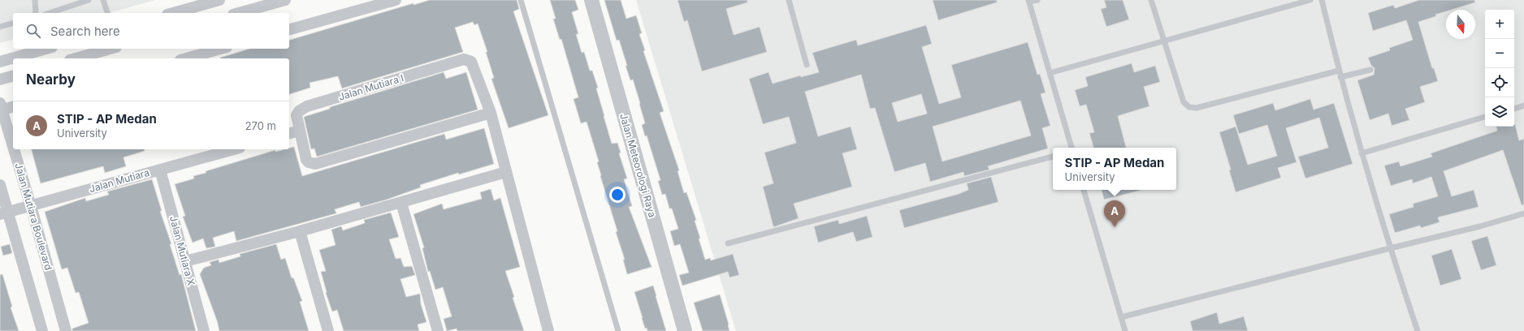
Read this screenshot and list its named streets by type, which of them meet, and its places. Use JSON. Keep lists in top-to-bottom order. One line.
{"streets":{"street":["Jalan Mutiara I","Jalan Meteorologi Raya","Jalan Mutiara","Jalan Mutiara Boulevard","Jalan Mutiara X"]},"crossings":[["Jalan Mutiara","Jalan Mutiara Boulevard"],["Jalan Mutiara","Jalan Mutiara X"]],"north":"bottom","page":{"map_buttons":["+","−"],"search":"Search here","heading":"Nearby","list":[{"mark":"A","name":"STIP - AP Medan","note":"University","value":"270 m"}],"popup":["STIP - AP Medan","University"],"pins":"A"}}
